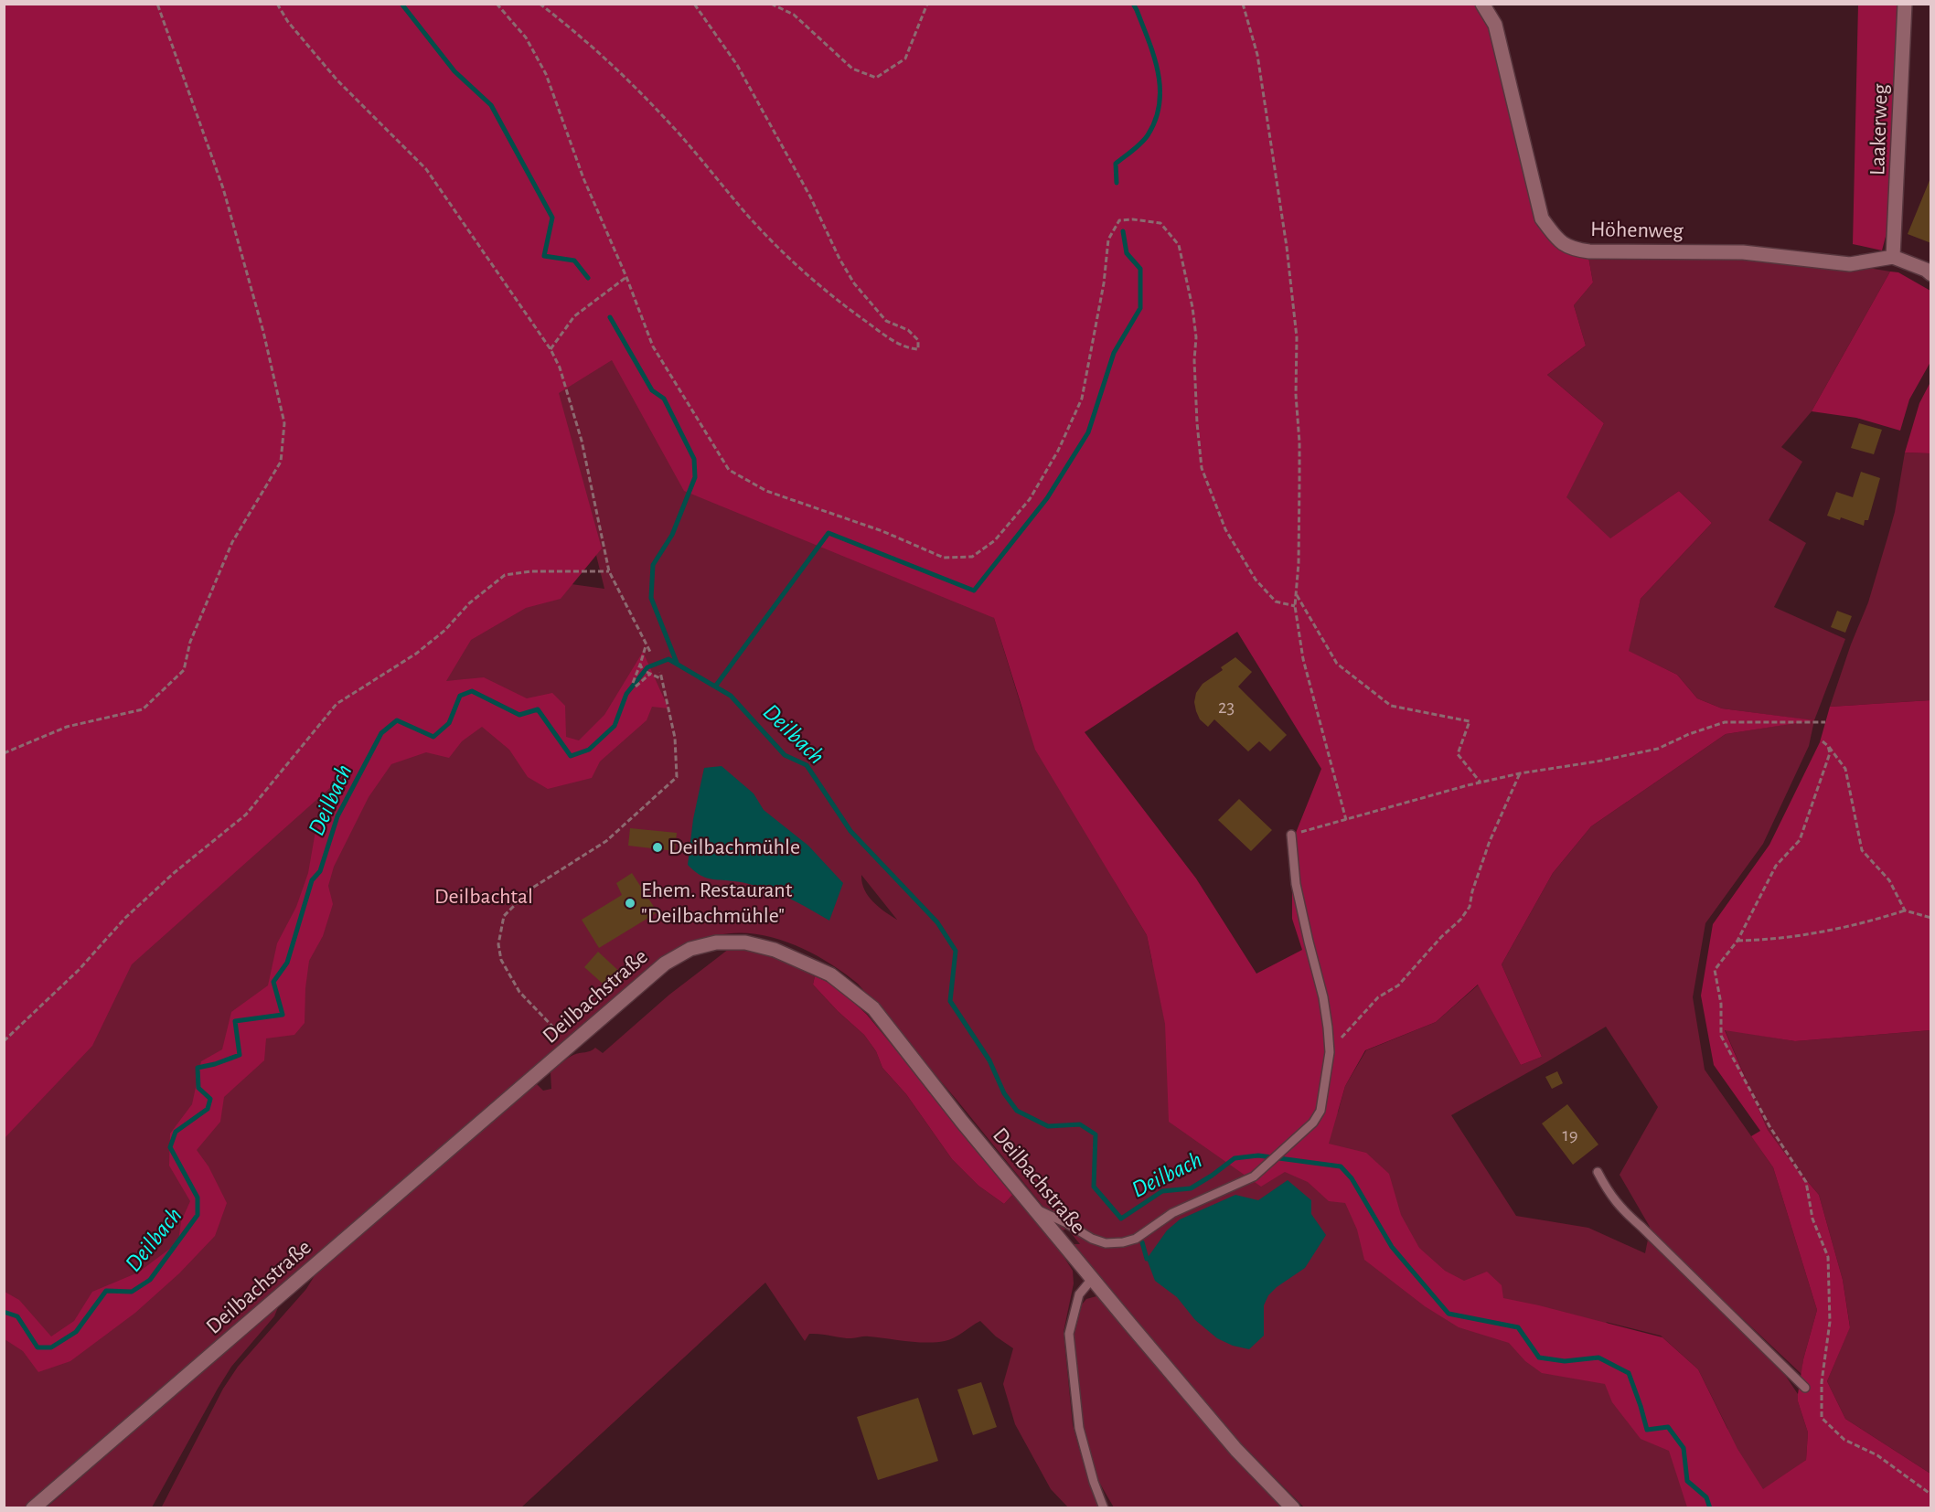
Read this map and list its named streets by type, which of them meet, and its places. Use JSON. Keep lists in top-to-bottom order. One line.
{"streets":{"street":["Laakerweg","Höhenweg","Deilbachstraße"]},"crossings":[["Laakerweg","Höhenweg"]],"water":["Deilbach"],"parks":["Deilbachtal"],"places":["Deilbachmühle","Ehem. Restaurant \"Deilbachmühle\""],"house_numbers":["23","19"]}
